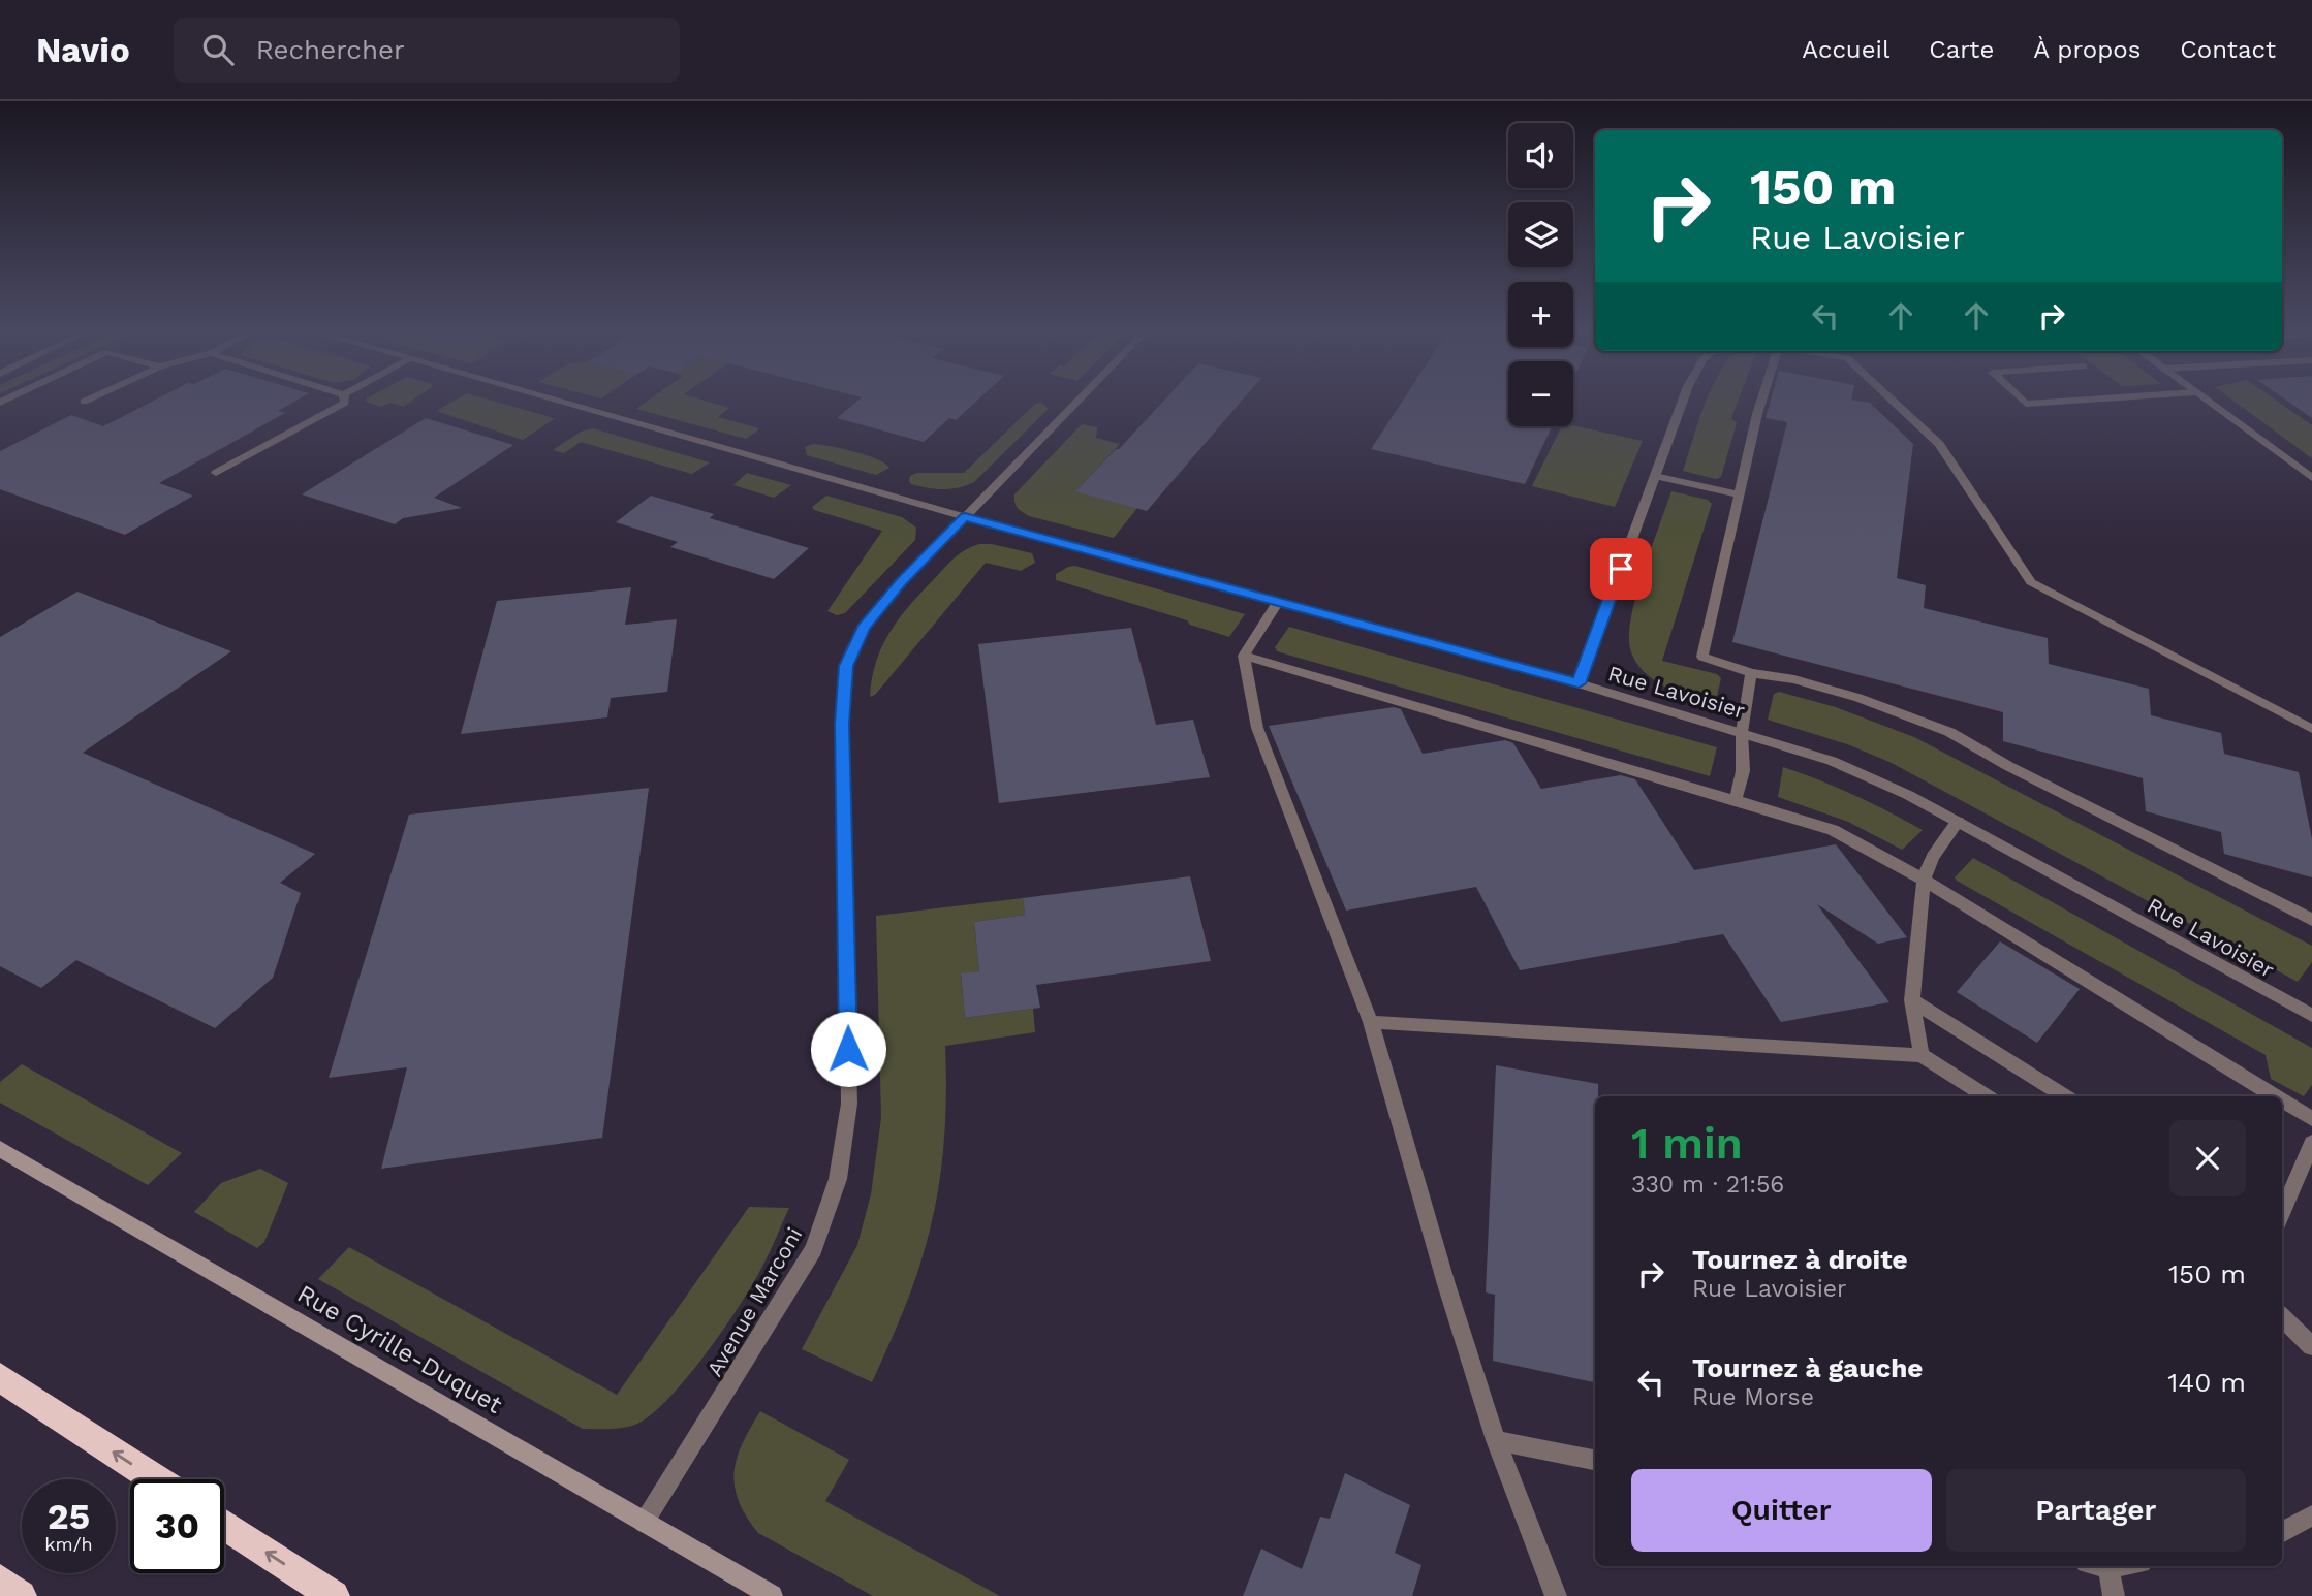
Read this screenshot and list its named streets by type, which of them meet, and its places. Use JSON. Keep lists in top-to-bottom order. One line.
{"streets":{"street":["Rue Lavoisier","Avenue Marconi","Rue Cyrille-Duquet"]},"crossings":[["Rue Lavoisier","Avenue Marconi"],["Avenue Marconi","Rue Cyrille-Duquet"]],"page":{"header":"Navio","search":"Rechercher","nav":["Accueil","Carte","À propos","Contact"],"map_buttons":["+","−"],"turn":["150 m","Rue Lavoisier"],"heading":["1 min","330 m · 21:56"],"list":[{"name":"Tournez à droite","note":"Rue Lavoisier","value":"150 m"},{"name":"Tournez à gauche","note":"Rue Morse","value":"140 m"}],"buttons":["Quitter","Partager"],"speed":"25 km/h","limit":"30"}}
